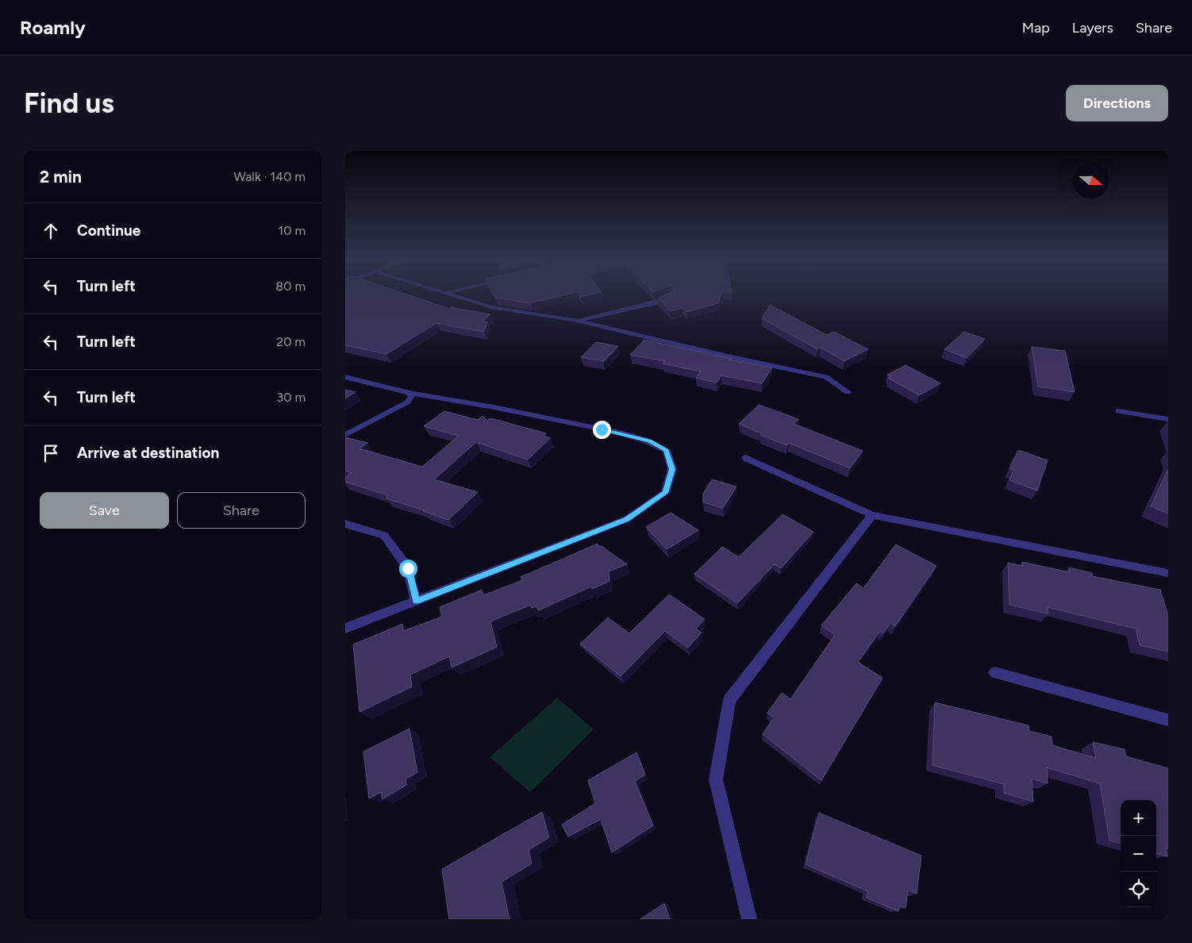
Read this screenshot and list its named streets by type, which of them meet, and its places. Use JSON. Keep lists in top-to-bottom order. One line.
{"north":"right","page":{"header":"Roamly","nav":["Map","Layers","Share"],"buttons":["Directions",["Save","Share"]],"title":"Find us","heading":["2 min","Walk · 140 m"],"list":[["Continue","10 m"],["Turn left","80 m"],["Turn left","20 m"],["Turn left","30 m"],"Arrive at destination"],"map_buttons":["+","−"]}}
